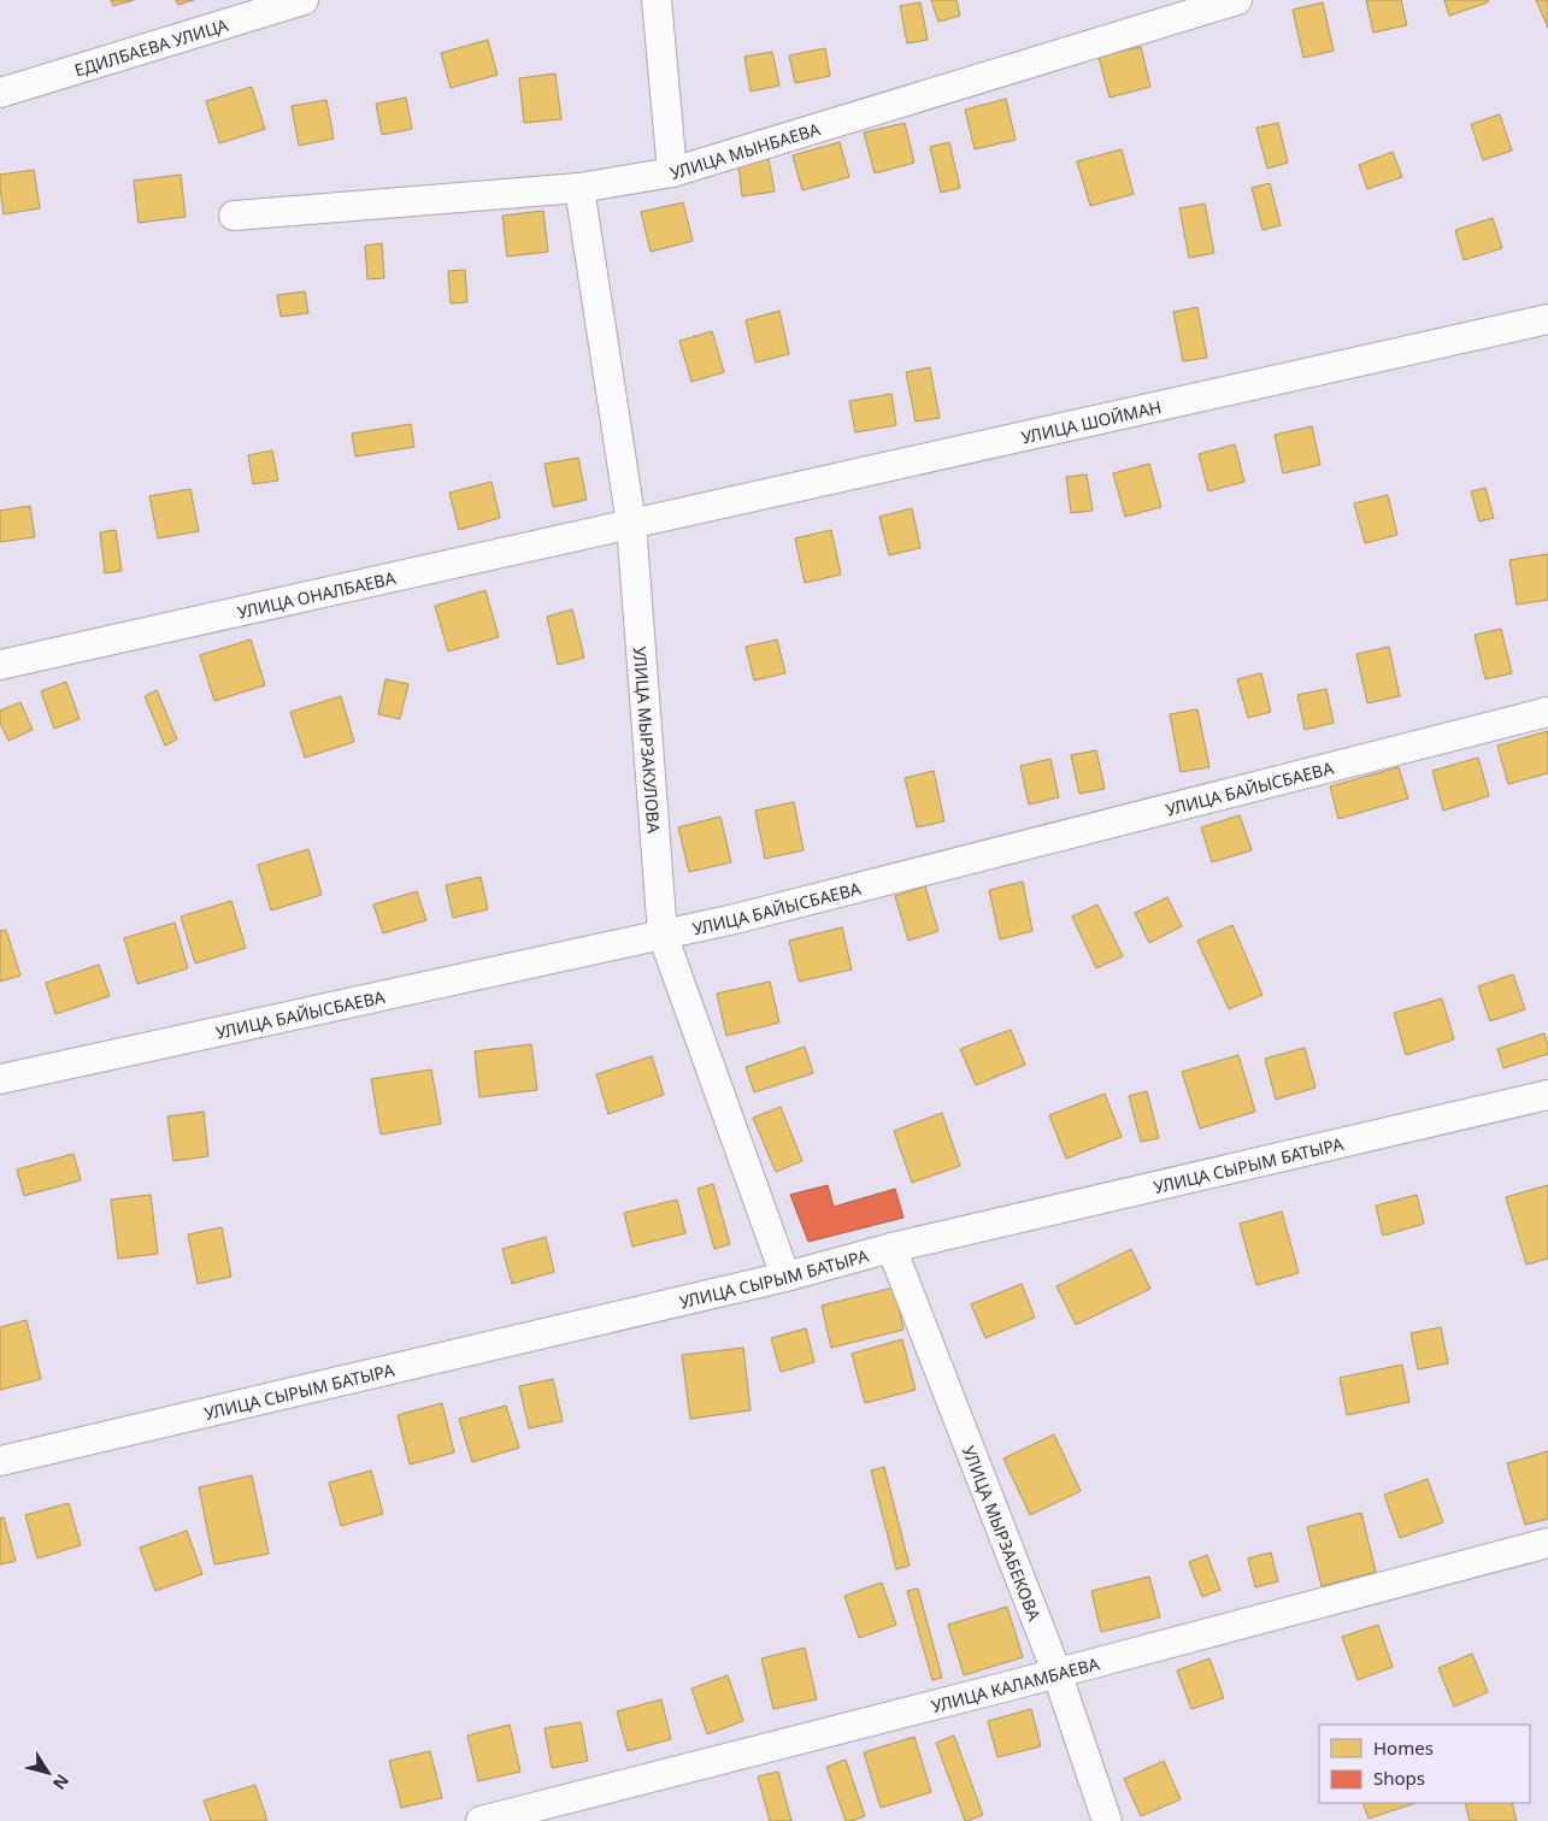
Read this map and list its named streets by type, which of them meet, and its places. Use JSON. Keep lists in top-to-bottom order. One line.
{"streets":{"street":["ЕДИЛБАЕВА УЛИЦА","УЛИЦА МЫНБАЕВА","УЛИЦА ШОЙМАН","УЛИЦА ОНАЛБАЕВА","УЛИЦА МЫРЗАКУЛОВА","УЛИЦА БАЙЫСБАЕВА","УЛИЦА СЫРЫМ БАТЫРА","УЛИЦА МЫРЗАБЕКОВА","УЛИЦА КАЛАМБАЕВА"]},"crossings":[["УЛИЦА МЫНБАЕВА","УЛИЦА МЫРЗАКУЛОВА"],["УЛИЦА ШОЙМАН","УЛИЦА ОНАЛБАЕВА"],["УЛИЦА ШОЙМАН","УЛИЦА МЫРЗАКУЛОВА"],["УЛИЦА ОНАЛБАЕВА","УЛИЦА МЫРЗАКУЛОВА"],["УЛИЦА МЫРЗАКУЛОВА","УЛИЦА БАЙЫСБАЕВА"],["УЛИЦА МЫРЗАКУЛОВА","УЛИЦА СЫРЫМ БАТЫРА"],["УЛИЦА СЫРЫМ БАТЫРА","УЛИЦА МЫРЗАБЕКОВА"],["УЛИЦА МЫРЗАБЕКОВА","УЛИЦА КАЛАМБАЕВА"]],"legend":["Homes","Shops"],"north":"bottom right"}
